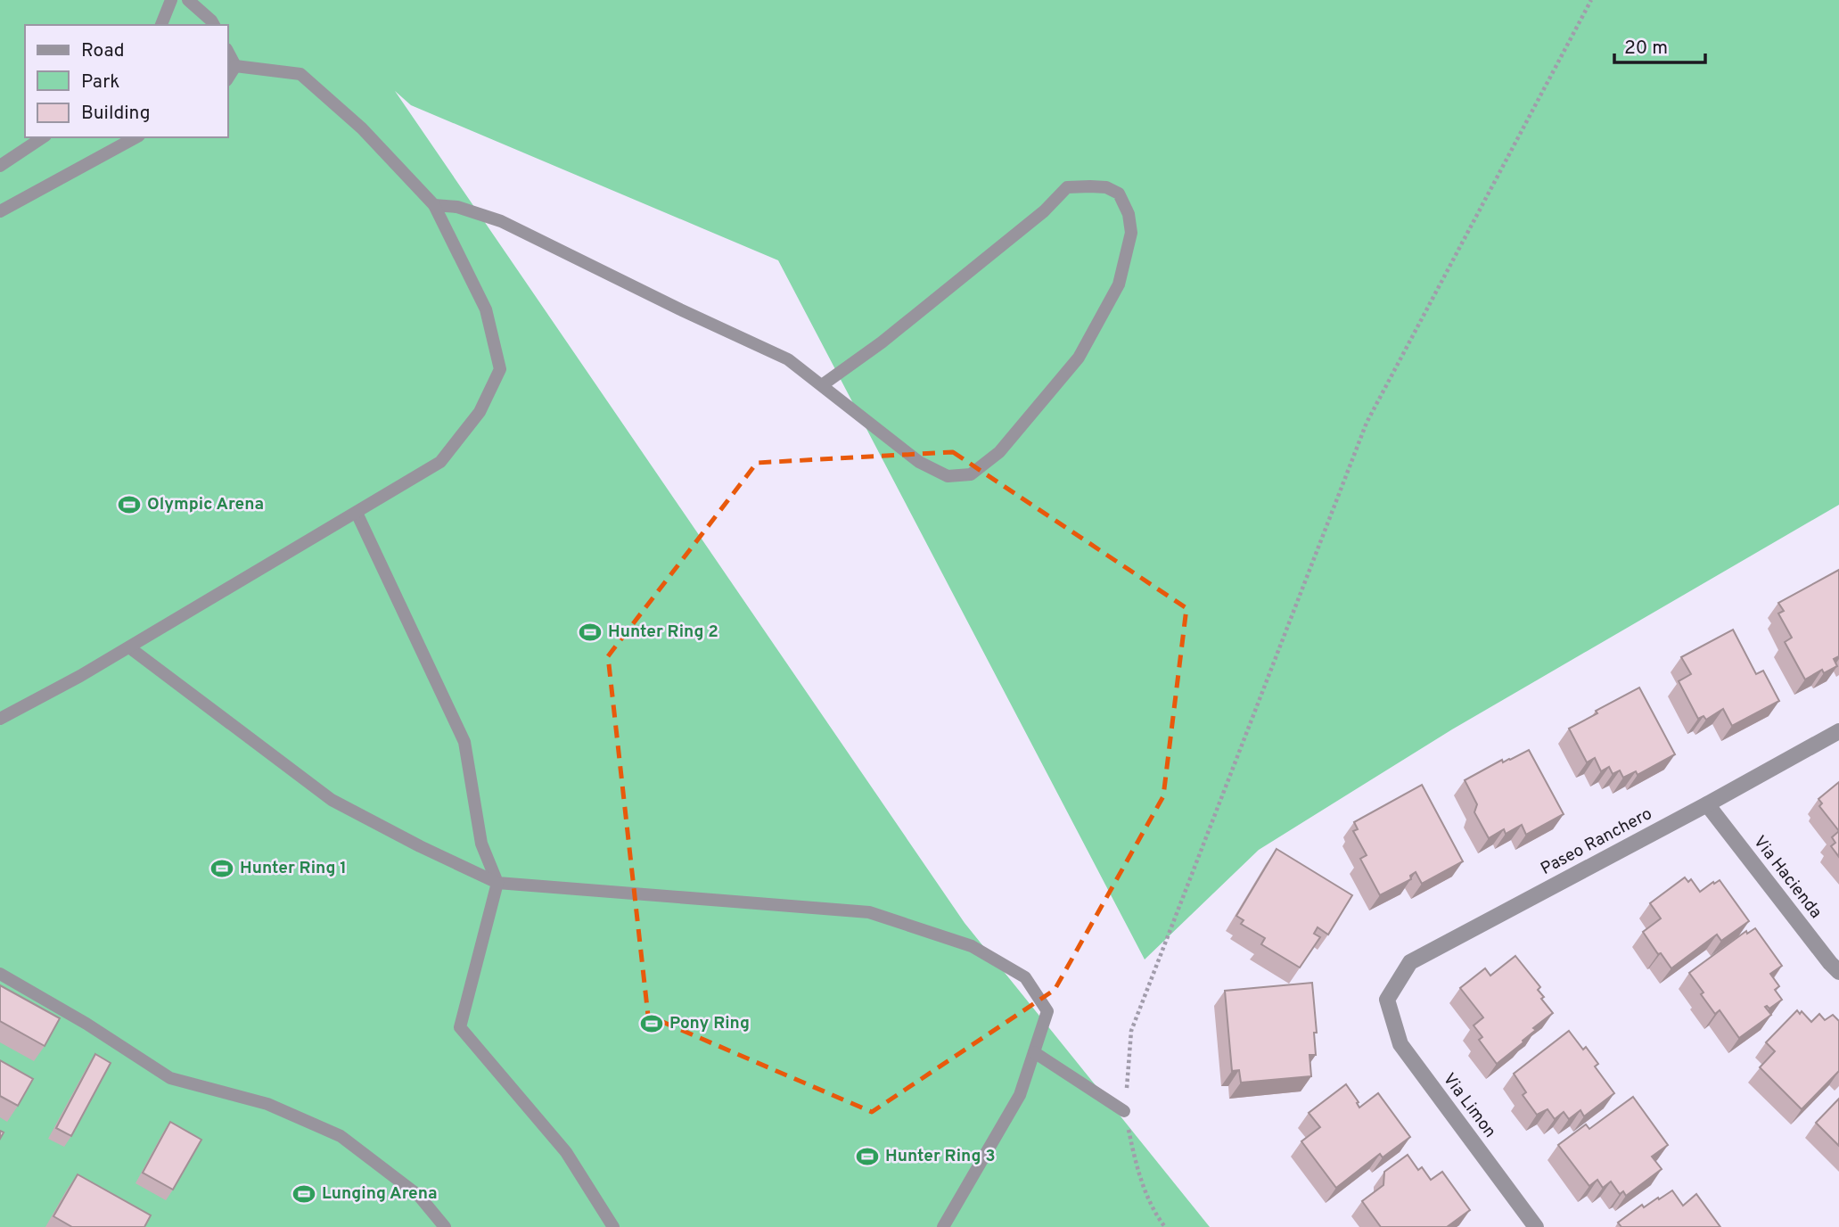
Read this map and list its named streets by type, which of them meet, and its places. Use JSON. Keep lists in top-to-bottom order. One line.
{"streets":{"street":["Paseo Ranchero","Via Hacienda","Via Limon"]},"crossings":[["Paseo Ranchero","Via Hacienda"],["Paseo Ranchero","Via Limon"]],"places":{"sports":["Olympic Arena","Hunter Ring 2","Hunter Ring 1","Pony Ring","Hunter Ring 3","Lunging Arena"]},"legend":["Road","Park","Building"],"scale_bar":"20 m"}
